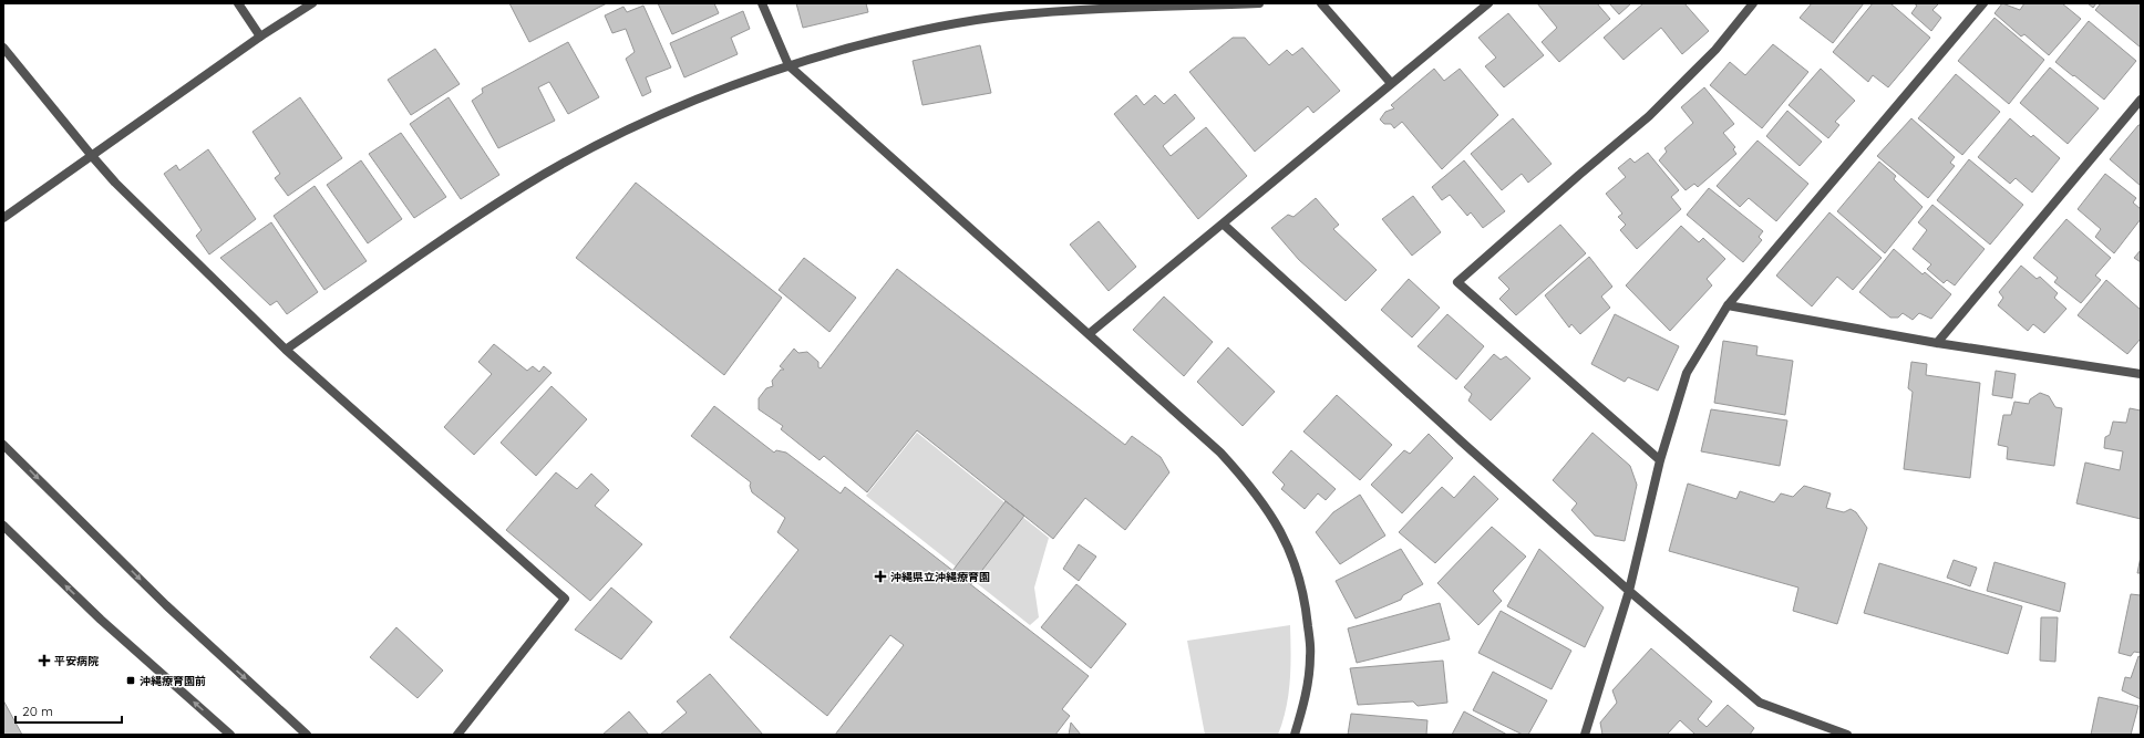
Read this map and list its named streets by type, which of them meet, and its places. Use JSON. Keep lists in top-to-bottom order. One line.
{"places":{"health":["沖縄県立沖縄療育園","平安病院"],"transit":["沖縄療育園前"]},"scale_bar":"20 m"}
